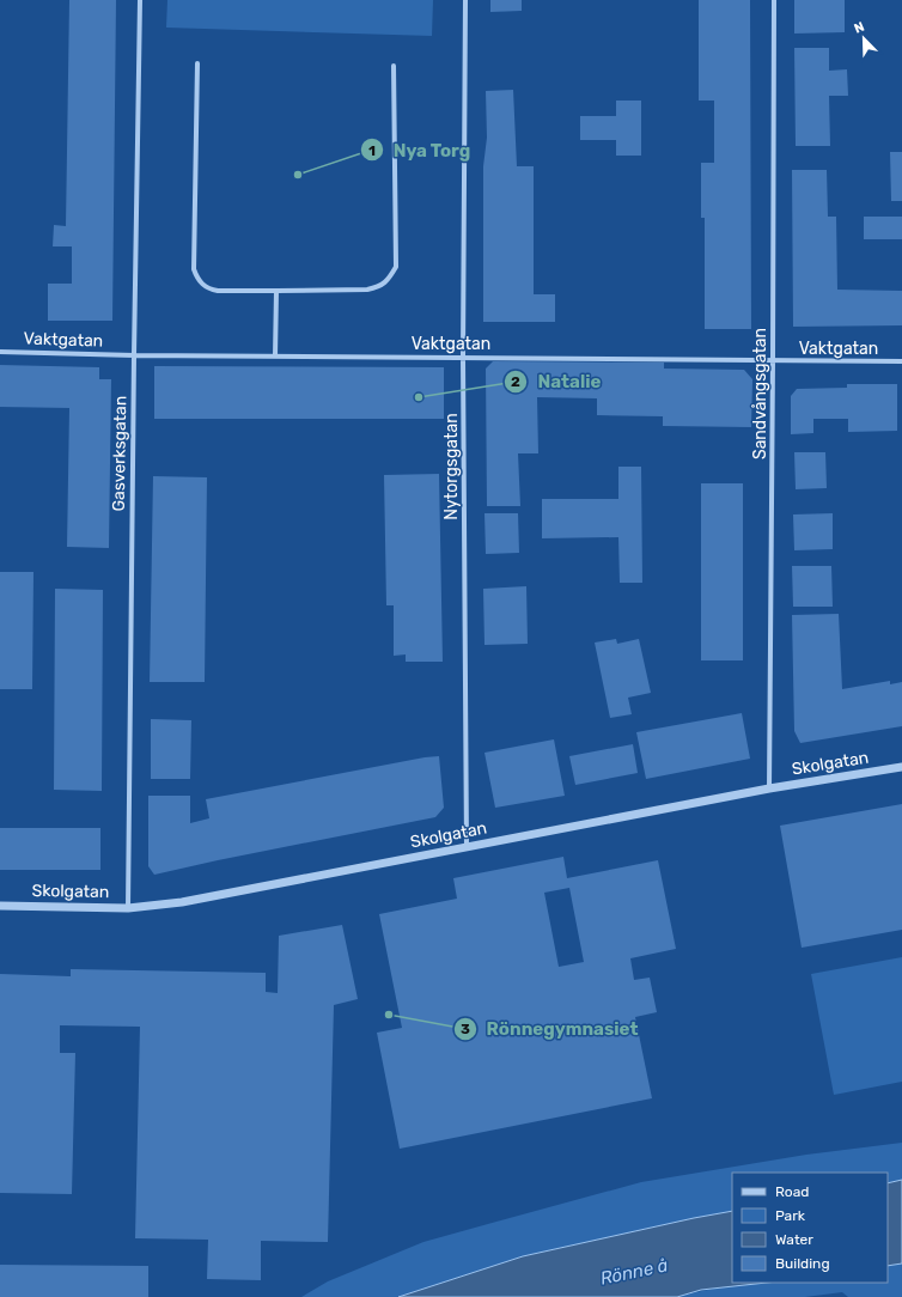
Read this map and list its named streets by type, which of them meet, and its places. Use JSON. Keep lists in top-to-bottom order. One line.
{"streets":{"street":["Vaktgatan","Sandvångsgatan","Gasverksgatan","Nytorgsgatan","Skolgatan"]},"crossings":[["Vaktgatan","Sandvångsgatan"],["Vaktgatan","Gasverksgatan"],["Vaktgatan","Nytorgsgatan"],["Sandvångsgatan","Skolgatan"],["Gasverksgatan","Skolgatan"],["Nytorgsgatan","Skolgatan"]],"water":["Rönne å"],"places":["Nya Torg","Natalie","Rönnegymnasiet"],"legend":["Road","Park","Water","Building"],"north":"top left"}
